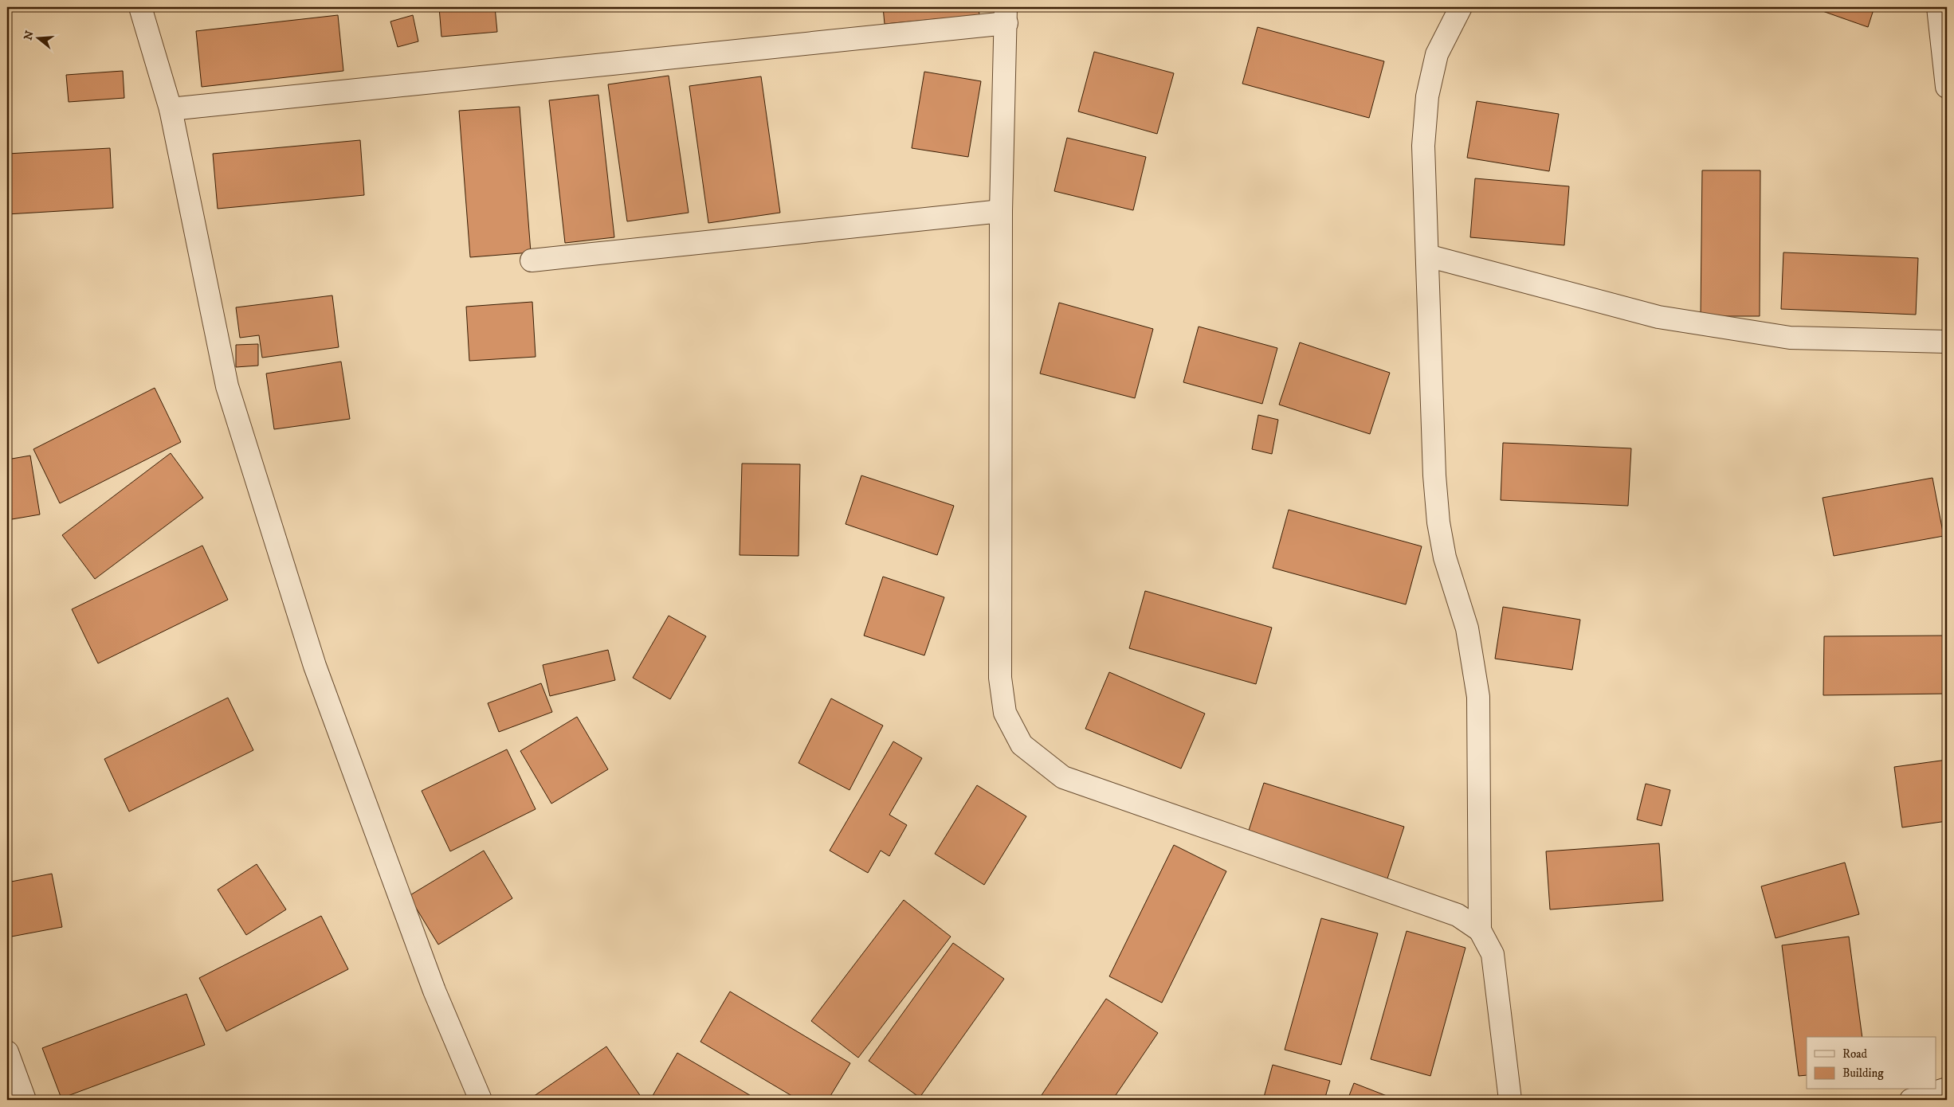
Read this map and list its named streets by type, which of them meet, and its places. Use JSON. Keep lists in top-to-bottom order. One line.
{"legend":["Road","Building"],"north":"left"}
